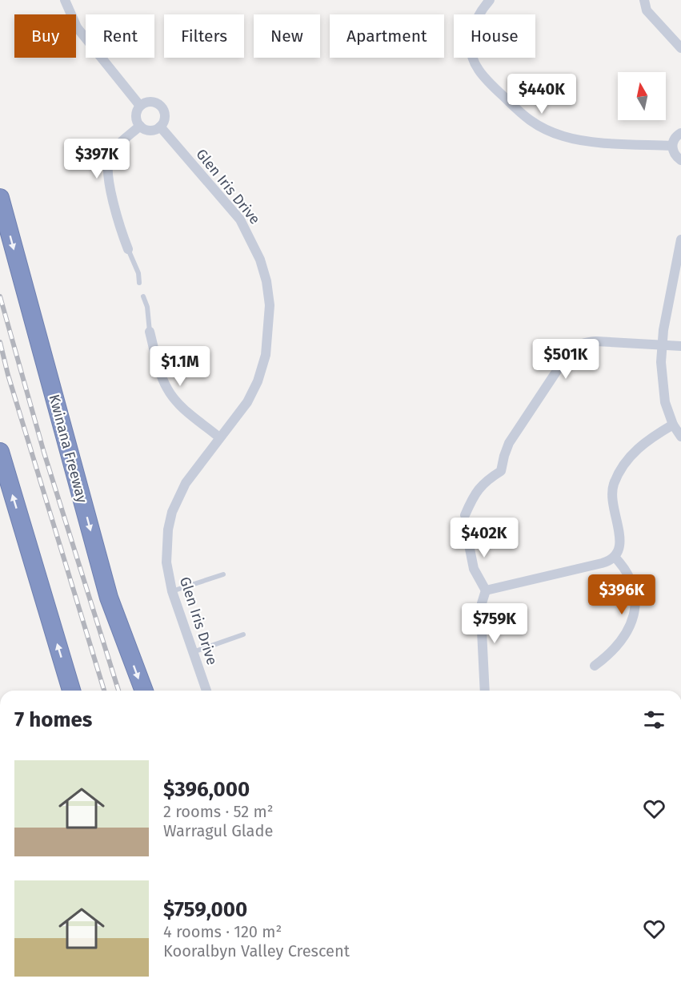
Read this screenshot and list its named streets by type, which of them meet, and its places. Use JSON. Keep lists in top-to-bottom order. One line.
{"streets":{"highway":["Kwinana Freeway"],"street":["Glen Iris Drive"]},"north":"top","page":{"chip":["Buy","Rent","Filters","New","Apartment","House"],"price":["$440K","$397K","$501K","$1.1M","$402K","$396K","$759K"],"heading":"7 homes","list":[{"name":"$396,000","note":"2 rooms · 52 m² · Warragul Glade"},{"name":"$759,000","note":"4 rooms · 120 m² · Kooralbyn Valley Crescent"}]}}
